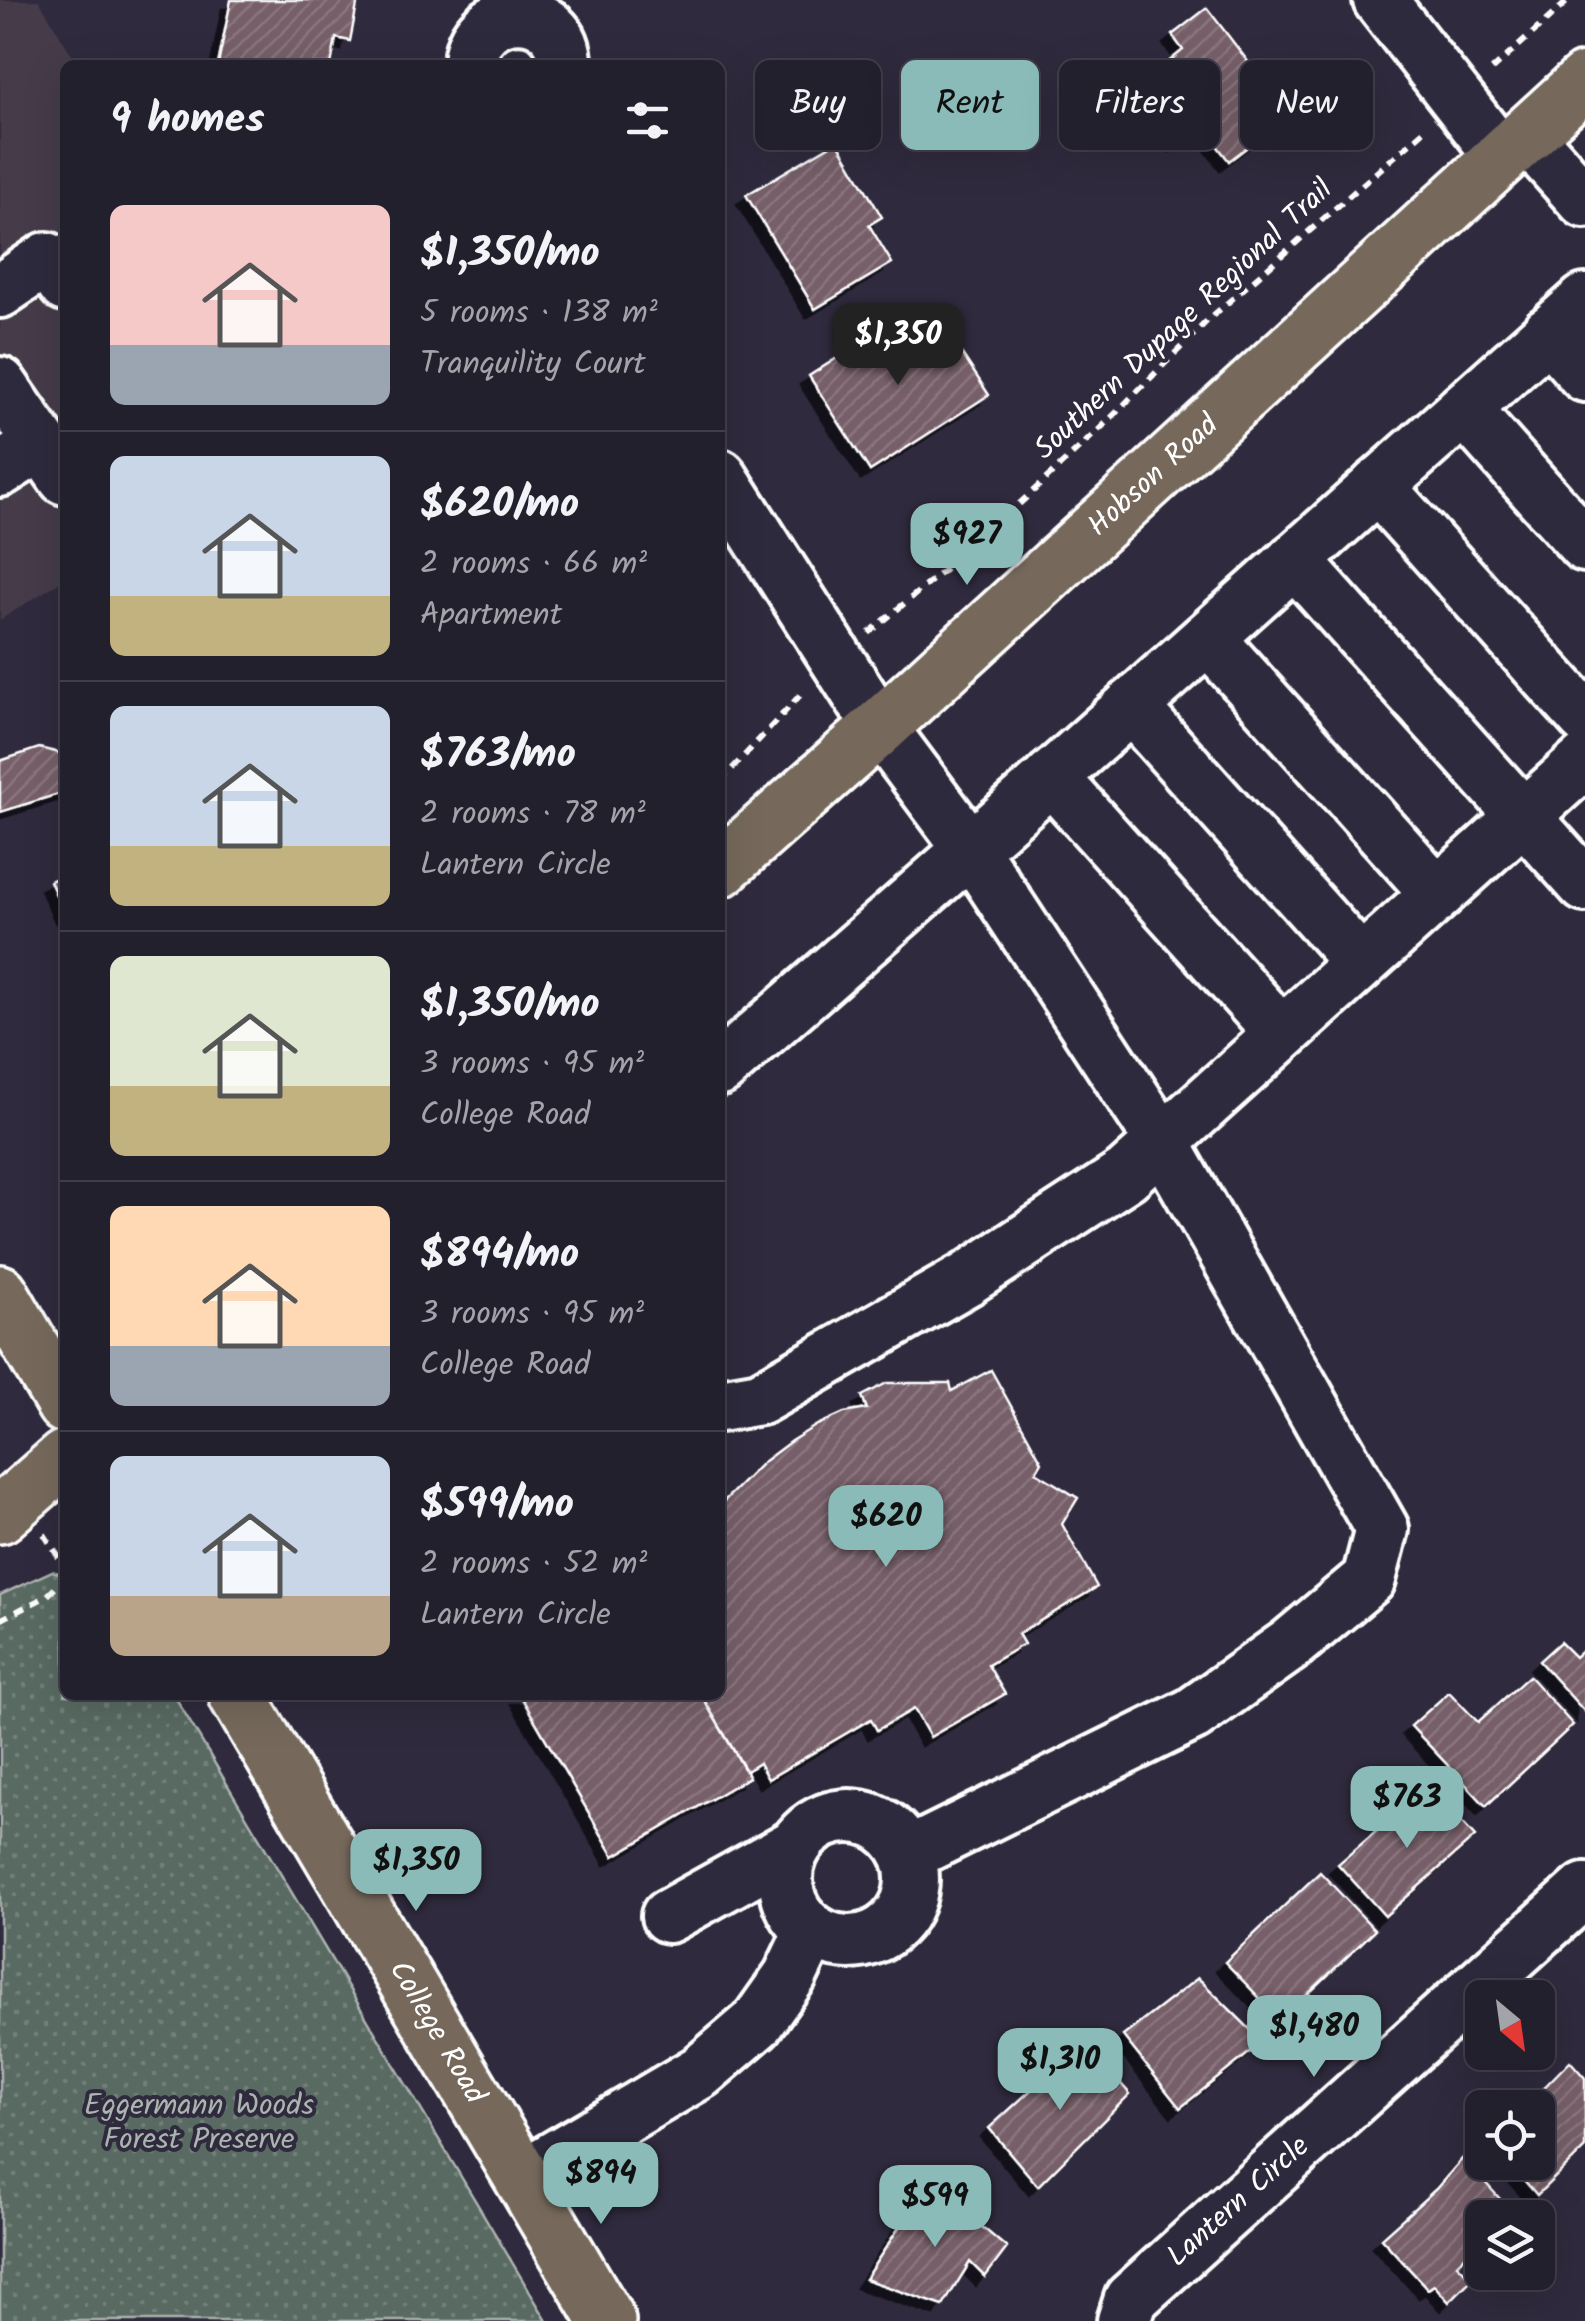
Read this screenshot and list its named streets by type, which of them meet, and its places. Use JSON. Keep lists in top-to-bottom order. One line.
{"streets":{"main road":["Hobson Road","College Road"],"street":["Lantern Circle"],"path":["Southern Dupage Regional Trail"]},"parks":["Eggermann Woods Forest Preserve"],"north":"bottom right","page":{"chip":["Buy","Rent","Filters","New"],"heading":"9 homes","list":[{"name":"$1,350/mo","note":"5 rooms · 138 m² · Tranquility Court"},{"name":"$620/mo","note":"2 rooms · 66 m² · Apartment"},{"name":"$763/mo","note":"2 rooms · 78 m² · Lantern Circle"},{"name":"$1,350/mo","note":"3 rooms · 95 m² · College Road"},{"name":"$894/mo","note":"3 rooms · 95 m² · College Road"},{"name":"$599/mo","note":"2 rooms · 52 m² · Lantern Circle"}],"price":["$1,350","$927","$620","$763","$1,350","$1,480","$1,310","$894","$599"]}}
